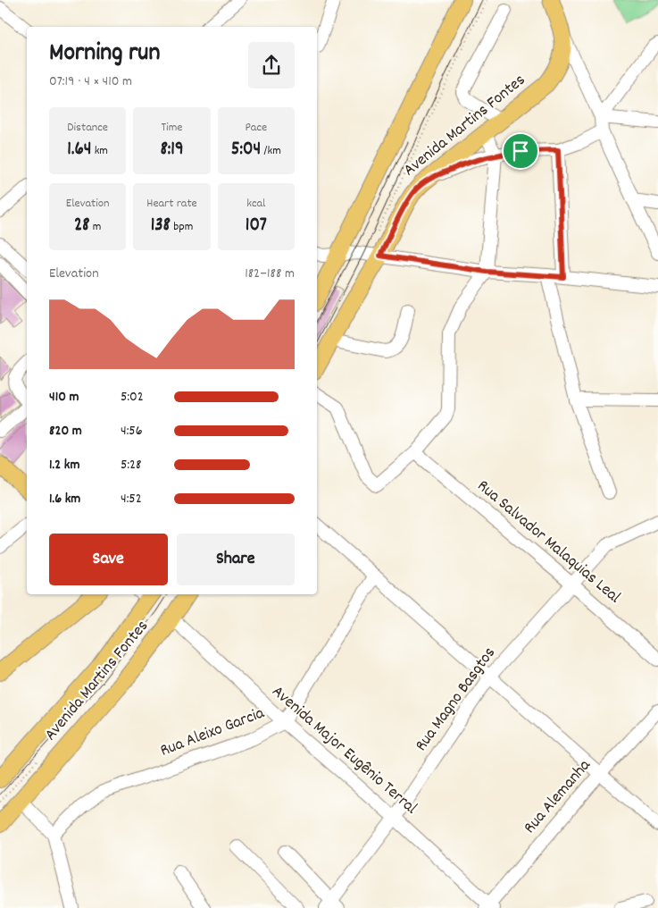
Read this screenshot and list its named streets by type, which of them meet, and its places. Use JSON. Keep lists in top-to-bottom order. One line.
{"streets":{"main road":["Avenida Martins Fontes"],"street":["Rua Salvador Malaquias Leal","Rua Magno Basgtos","Rua Aleixo Garcia","Avenida Major Eugênio Terral","Rua Alemanha"]},"crossings":[["Avenida Martins Fontes","Avenida Major Eugênio Terral"],["Rua Salvador Malaquias Leal","Rua Magno Basgtos"],["Rua Magno Basgtos","Avenida Major Eugênio Terral"],["Rua Aleixo Garcia","Avenida Major Eugênio Terral"],["Avenida Major Eugênio Terral","Rua Alemanha"]],"page":{"heading":["Morning run","07:19 · 4 × 410 m"],"stats":[["Distance","1.64 km"],["Time","8:19"],["Pace","5:04 /km"],["Elevation","28 m"],["Heart rate","138 bpm"],["kcal","107"]],"chart":["Elevation","182–188 m"],"list":[{"name":"410 m","note":"5:02"},{"name":"820 m","note":"4:56"},{"name":"1.2 km","note":"5:28"},{"name":"1.6 km","note":"4:52"}],"buttons":["Save","Share"]}}
